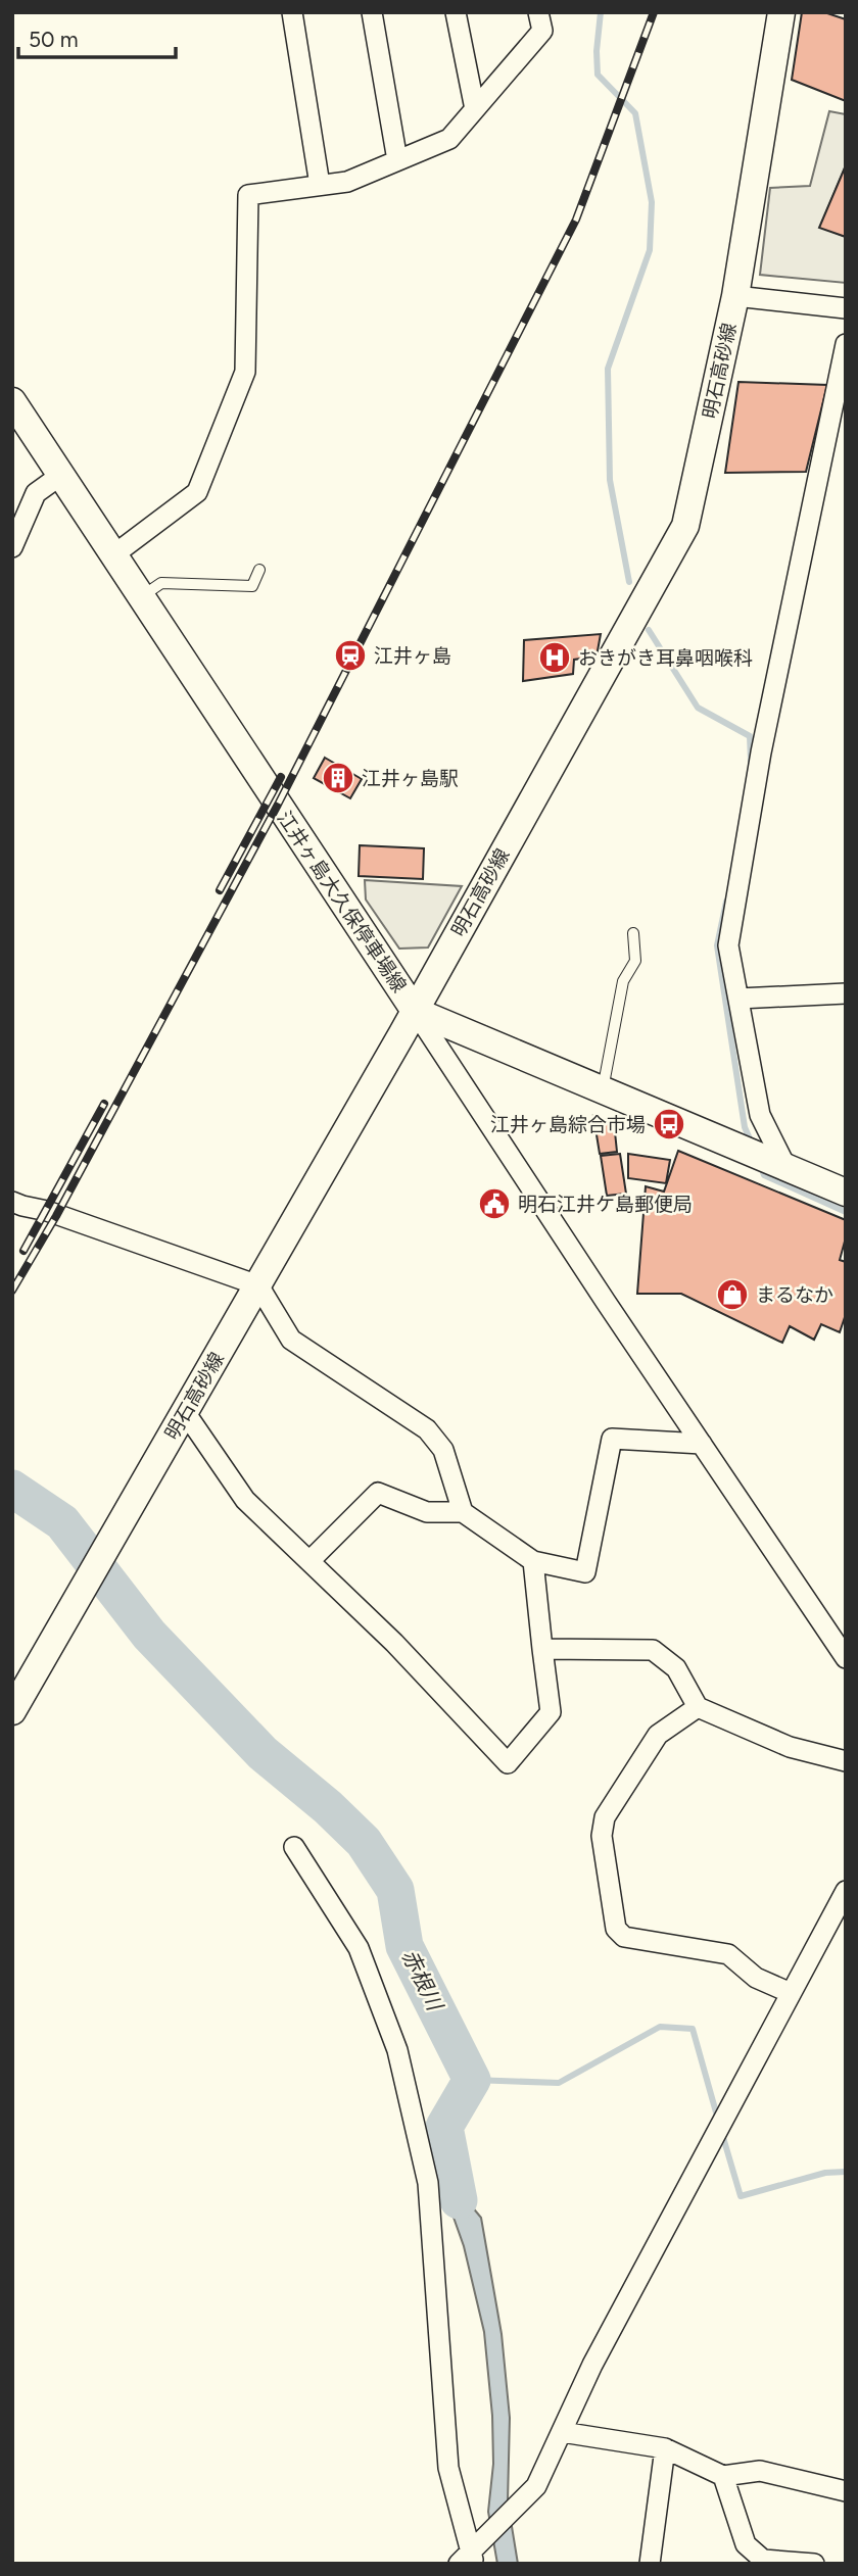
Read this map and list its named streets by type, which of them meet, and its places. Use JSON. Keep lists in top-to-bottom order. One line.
{"streets":{"main road":["明石高砂線","江井ヶ島大久保停車場線"]},"crossings":[["明石高砂線","江井ヶ島大久保停車場線"]],"water":["赤根川"],"places":{"station":["江井ヶ島"],"hospital":["おきがき耳鼻咽喉科"],"building":["江井ヶ島駅"],"bus stop":["江井ヶ島綜合市場"],"public building":["明石江井ケ島郵便局"],"shop":["まるなか"]},"scale_bar":"50 m"}
